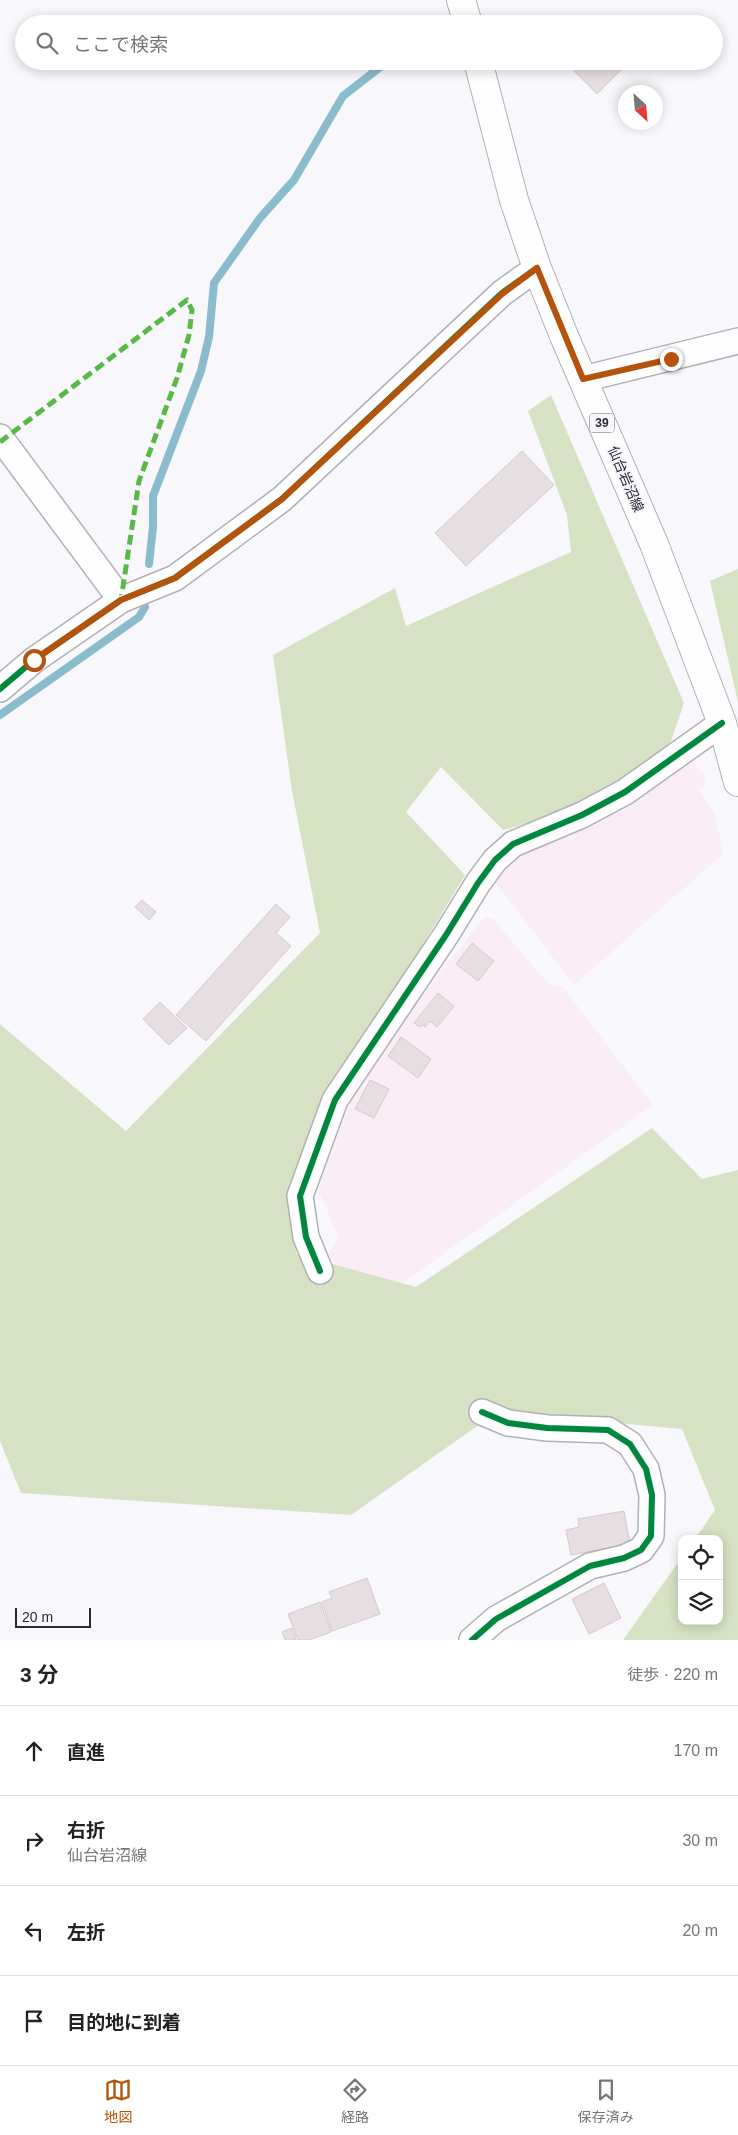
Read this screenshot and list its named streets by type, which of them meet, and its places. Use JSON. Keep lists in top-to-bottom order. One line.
{"streets":{"main road":["39","仙台岩沼線"]},"scale_bar":"20 m","north":"bottom right","page":{"search":"ここで検索","scale":"20 m","heading":["3 分","徒歩 · 220 m"],"list":[["直進","170 m"],["右折","仙台岩沼線","30 m"],["左折","20 m"],"目的地に到着"],"nav":["地図","経路","保存済み"]}}
